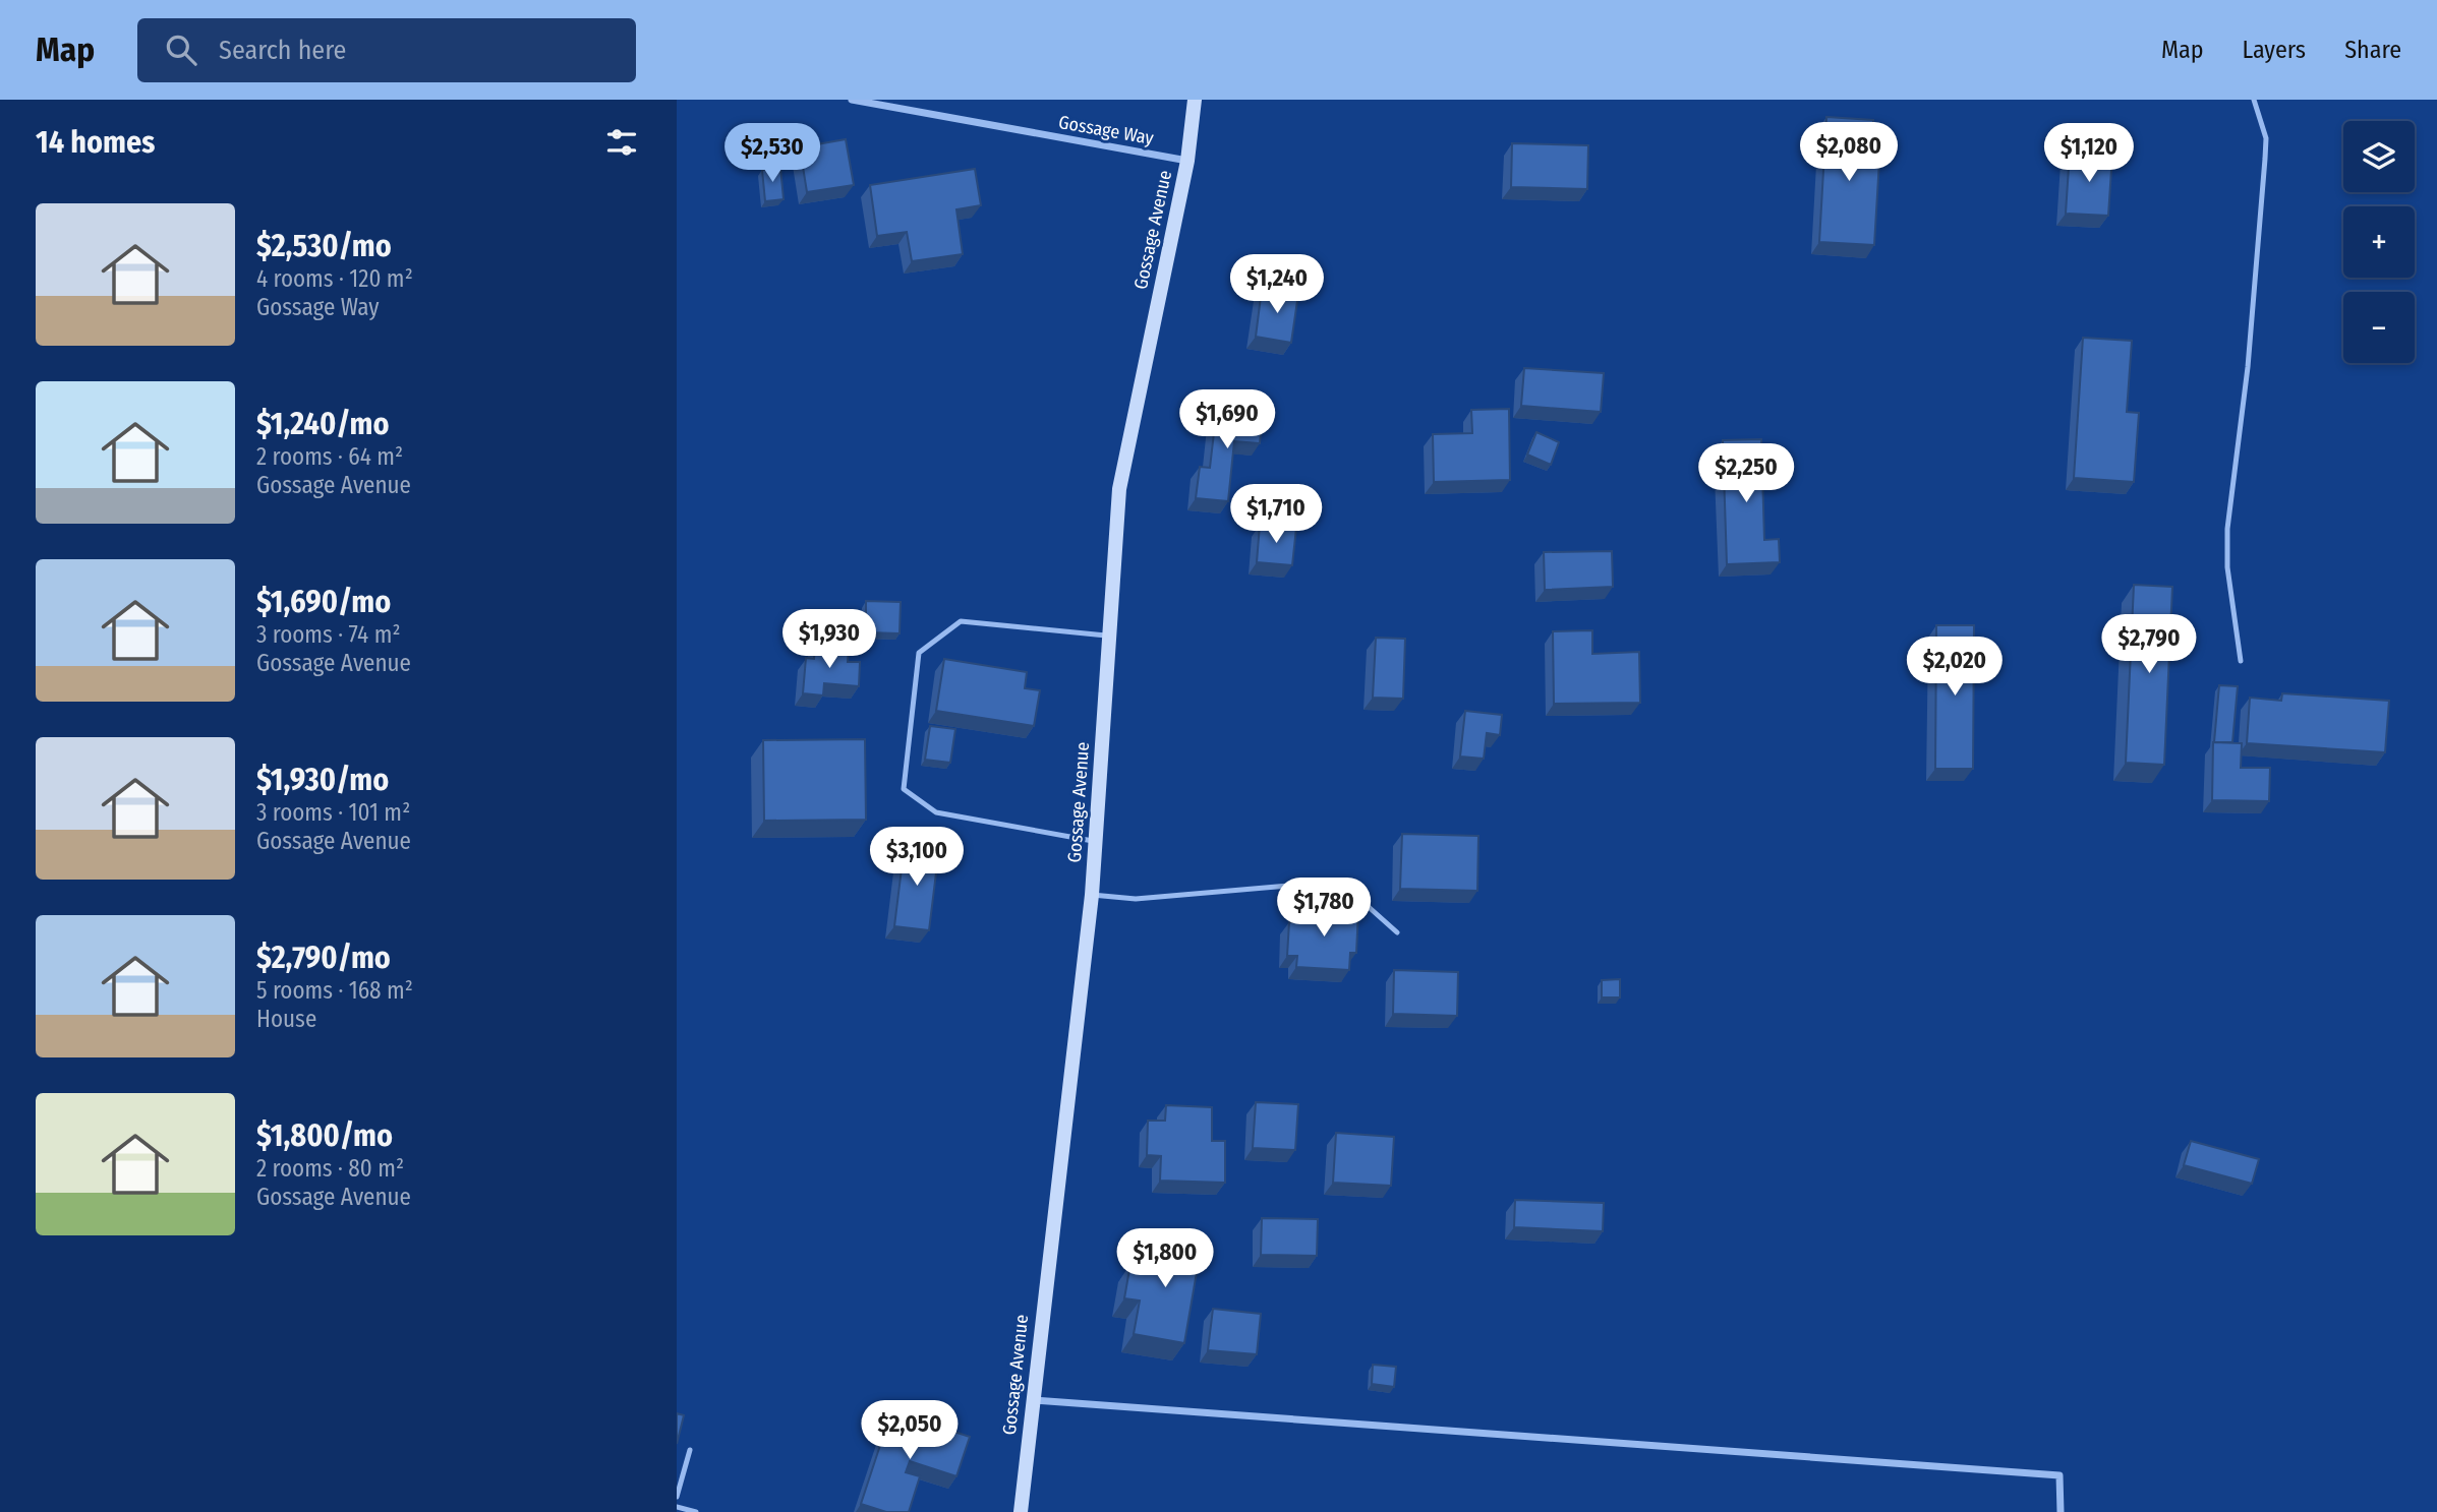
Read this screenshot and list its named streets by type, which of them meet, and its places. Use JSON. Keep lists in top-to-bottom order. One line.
{"streets":{"street":["Gossage Way","Gossage Avenue"]},"crossings":[["Gossage Way","Gossage Avenue"]],"page":{"header":"Map","search":"Search here","nav":["Map","Layers","Share"],"heading":"14 homes","map_buttons":["+","−"],"price":["$2,080","$2,530","$1,120","$1,240","$1,690","$2,250","$1,710","$1,930","$2,790","$2,020","$3,100","$1,780","$1,800","$2,050"],"list":[{"name":"$2,530/mo","note":"4 rooms · 120 m² · Gossage Way"},{"name":"$1,240/mo","note":"2 rooms · 64 m² · Gossage Avenue"},{"name":"$1,690/mo","note":"3 rooms · 74 m² · Gossage Avenue"},{"name":"$1,930/mo","note":"3 rooms · 101 m² · Gossage Avenue"},{"name":"$2,790/mo","note":"5 rooms · 168 m² · House"},{"name":"$1,800/mo","note":"2 rooms · 80 m² · Gossage Avenue"}]}}
